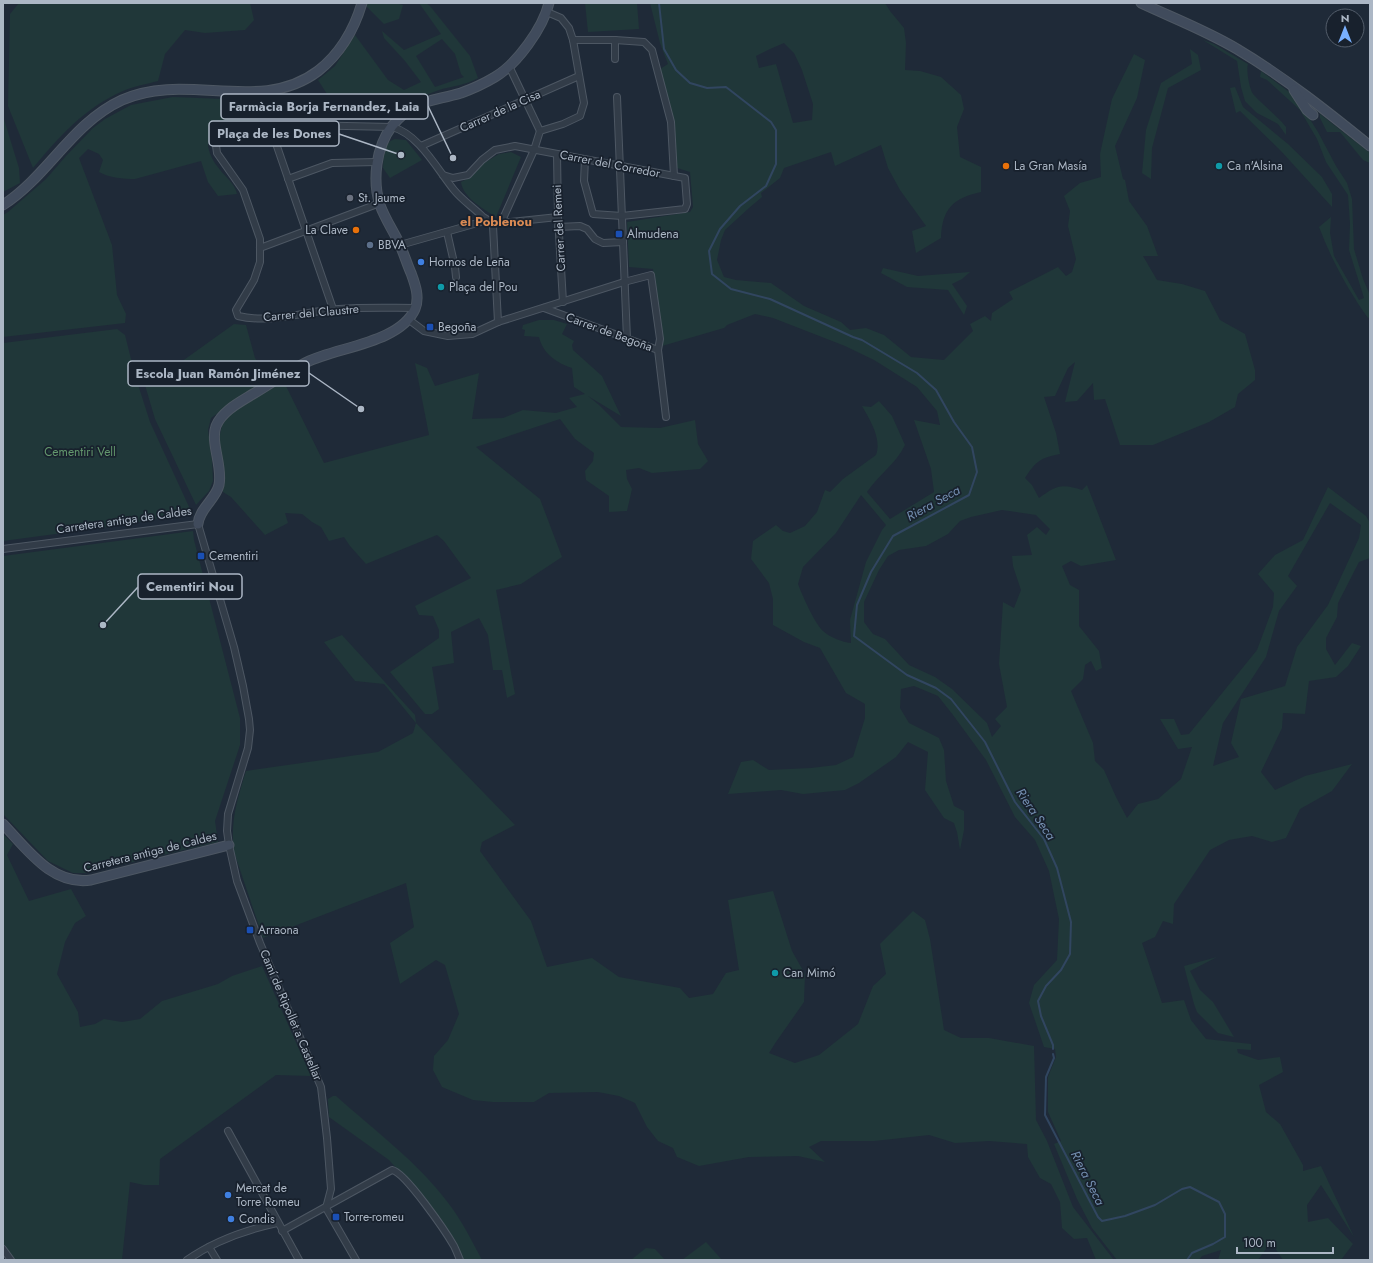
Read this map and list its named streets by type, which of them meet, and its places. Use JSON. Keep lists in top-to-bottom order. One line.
{"streets":{"street":["Carrer de la Cisa","Carrer del Corredor","Carrer del Remei","Carrer del Claustre","Carrer de Begoña","Carretera antiga de Caldes","Camí de Ripollet a Castellar"]},"crossings":[["Carrer del Corredor","Carrer del Remei"],["Carrer del Remei","Carrer de Begoña"],["Carrer del Claustre","Carretera antiga de Caldes"],["Carrer de Begoña","Carretera antiga de Caldes"],["Carretera antiga de Caldes","Camí de Ripollet a Castellar"]],"districts":["el Poblenou"],"water":["Riera Seca"],"parks":["Cementiri Vell"],"places":{"other":["Plaça de les Dones","Farmàcia Borja Fernandez, Laia","La Gran Masía","Ca n'Alsina","St. Jaume","La Clave","BBVA","Hornos de Leña","Plaça del Pou","Escola Juan Ramón Jiménez","Cementiri Nou","Can Mimó","Mercat de Torre Romeu","Condis"],"transit":["Almudena","Begoña","Cementiri","Arraona","Torre-romeu"]},"scale_bar":"100 m","north":"top"}
